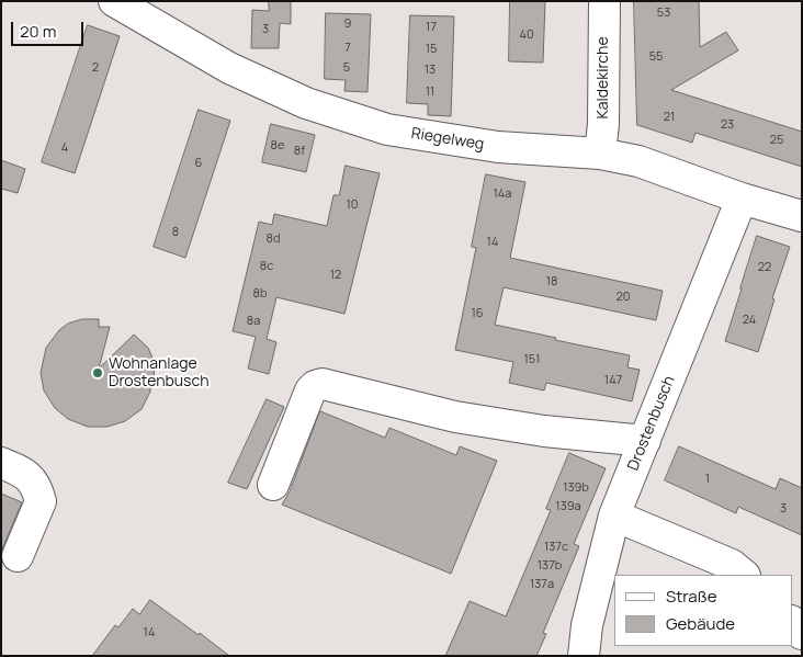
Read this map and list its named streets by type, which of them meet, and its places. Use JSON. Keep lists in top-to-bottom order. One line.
{"streets":{"street":["Kaldekirche","Riegelweg","Drostenbusch"]},"crossings":[["Kaldekirche","Riegelweg"],["Riegelweg","Drostenbusch"]],"places":["Wohnanlage Drostenbusch"],"house_numbers":["53","9","17","3","40","7","15","55","2","5","13","11","21","23","25","8e","4","8f","6","14a","10","8","8d","14","8c","22","12","18","8b","20","16","24","8a","151","147","1","139b","139a","3","137c","137b","137a","14"],"legend":["Straße","Gebäude"],"scale_bar":"20 m"}
